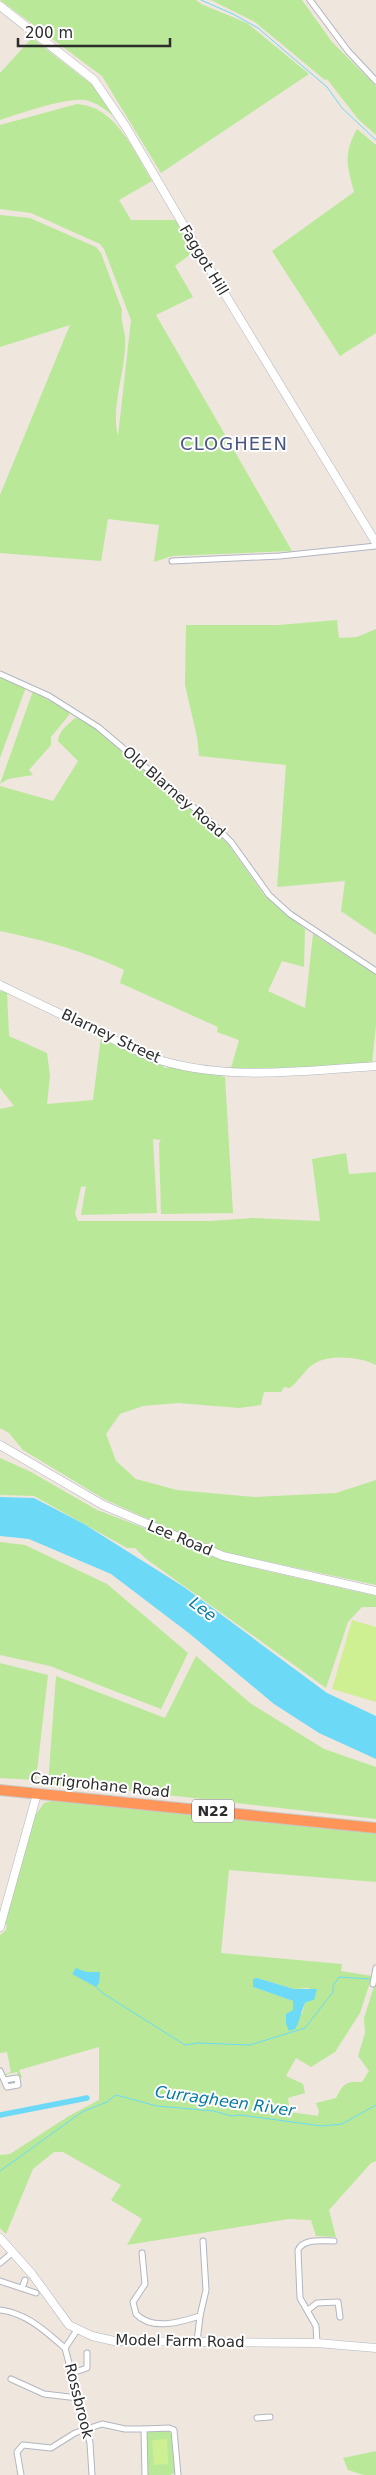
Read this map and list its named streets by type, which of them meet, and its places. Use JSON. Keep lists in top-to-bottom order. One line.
{"streets":{"highway":["Carrigrohane Road","N22"],"street":["Faggot Hill","Old Blarney Road","Blarney Street","Lee Road","Model Farm Road","Rossbrook"]},"crossings":[["Model Farm Road","Rossbrook"]],"districts":["CLOGHEEN"],"water":["Lee","Curragheen River"],"scale_bar":"200 m"}
